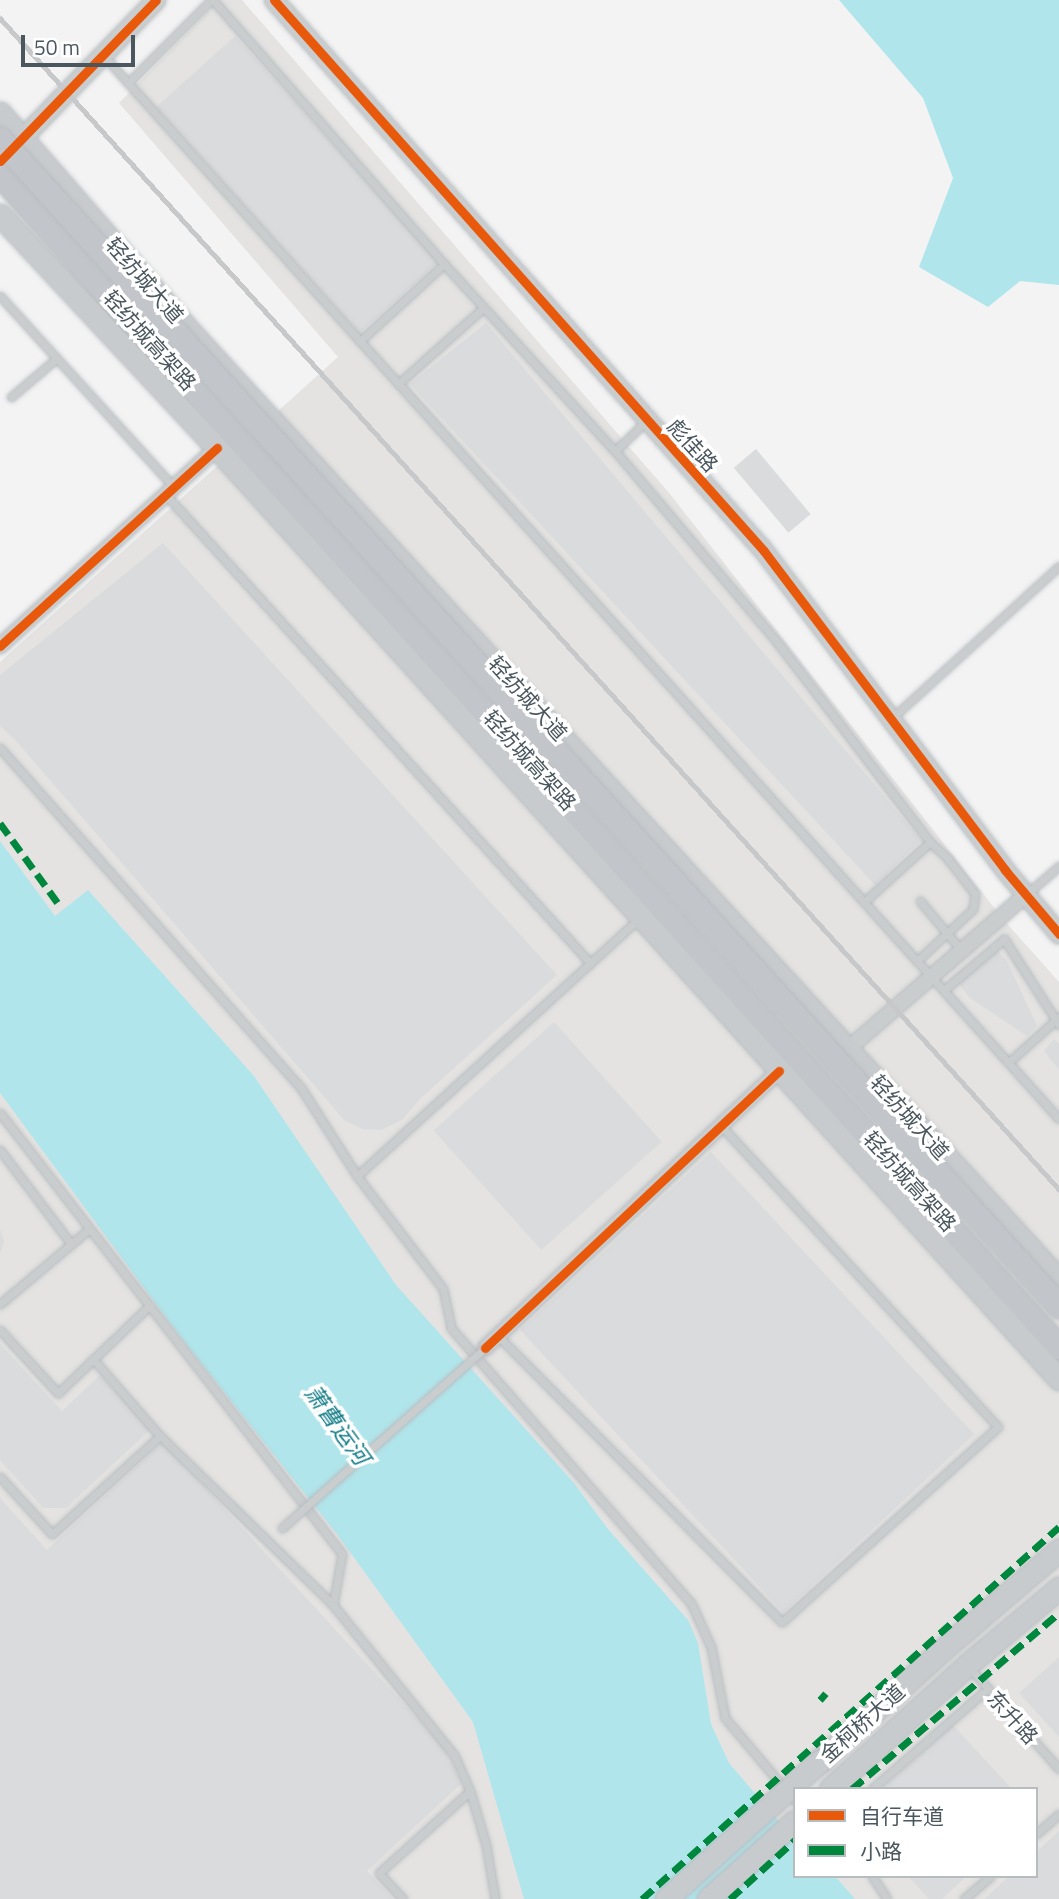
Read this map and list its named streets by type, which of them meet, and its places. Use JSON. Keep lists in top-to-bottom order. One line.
{"streets":{"highway":["轻纺城高架路"],"main road":["轻纺城大道","金柯桥大道"],"street":["彪佳路"],"lane":["东升路"]},"crossings":[["轻纺城大道","轻纺城高架路"],["东升路","金柯桥大道"]],"water":["萧曹运河"],"legend":["自行车道","小路"],"scale_bar":"50 m"}
